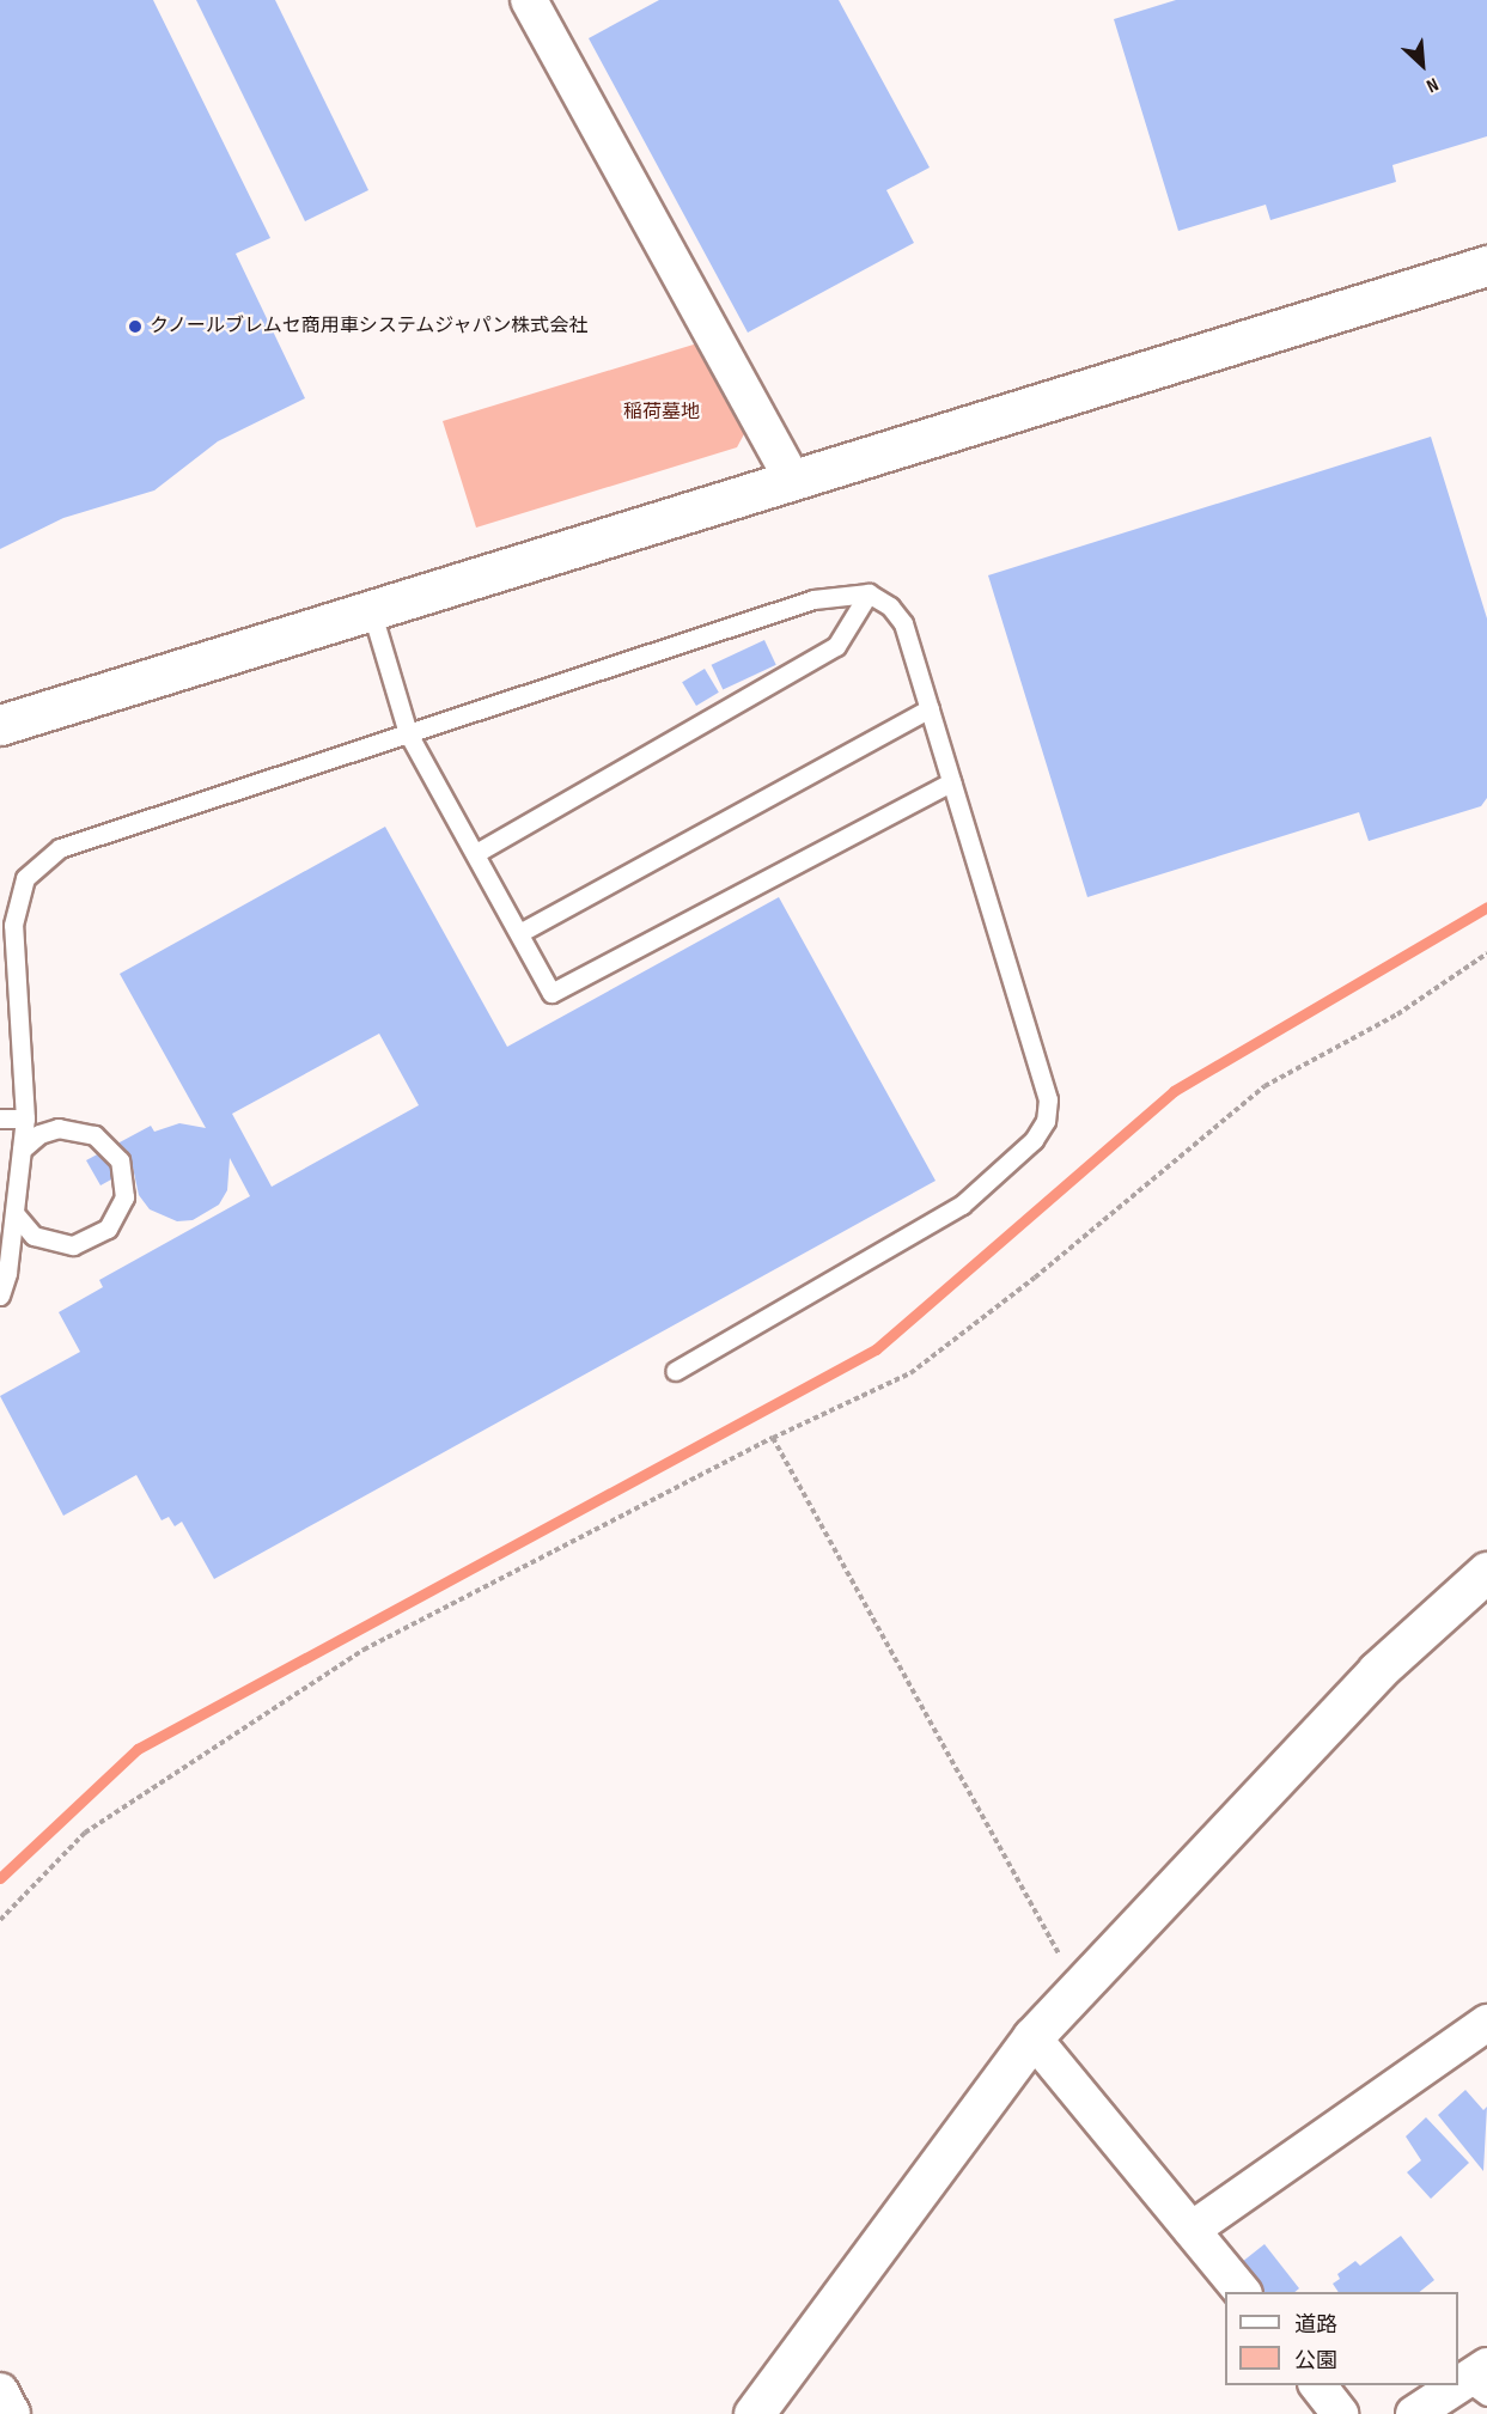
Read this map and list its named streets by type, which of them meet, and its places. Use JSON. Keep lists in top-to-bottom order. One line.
{"parks":["稲荷墓地"],"places":["クノールブレムセ商用車システムジャパン株式会社"],"legend":["道路","公園"],"north":"bottom right"}
